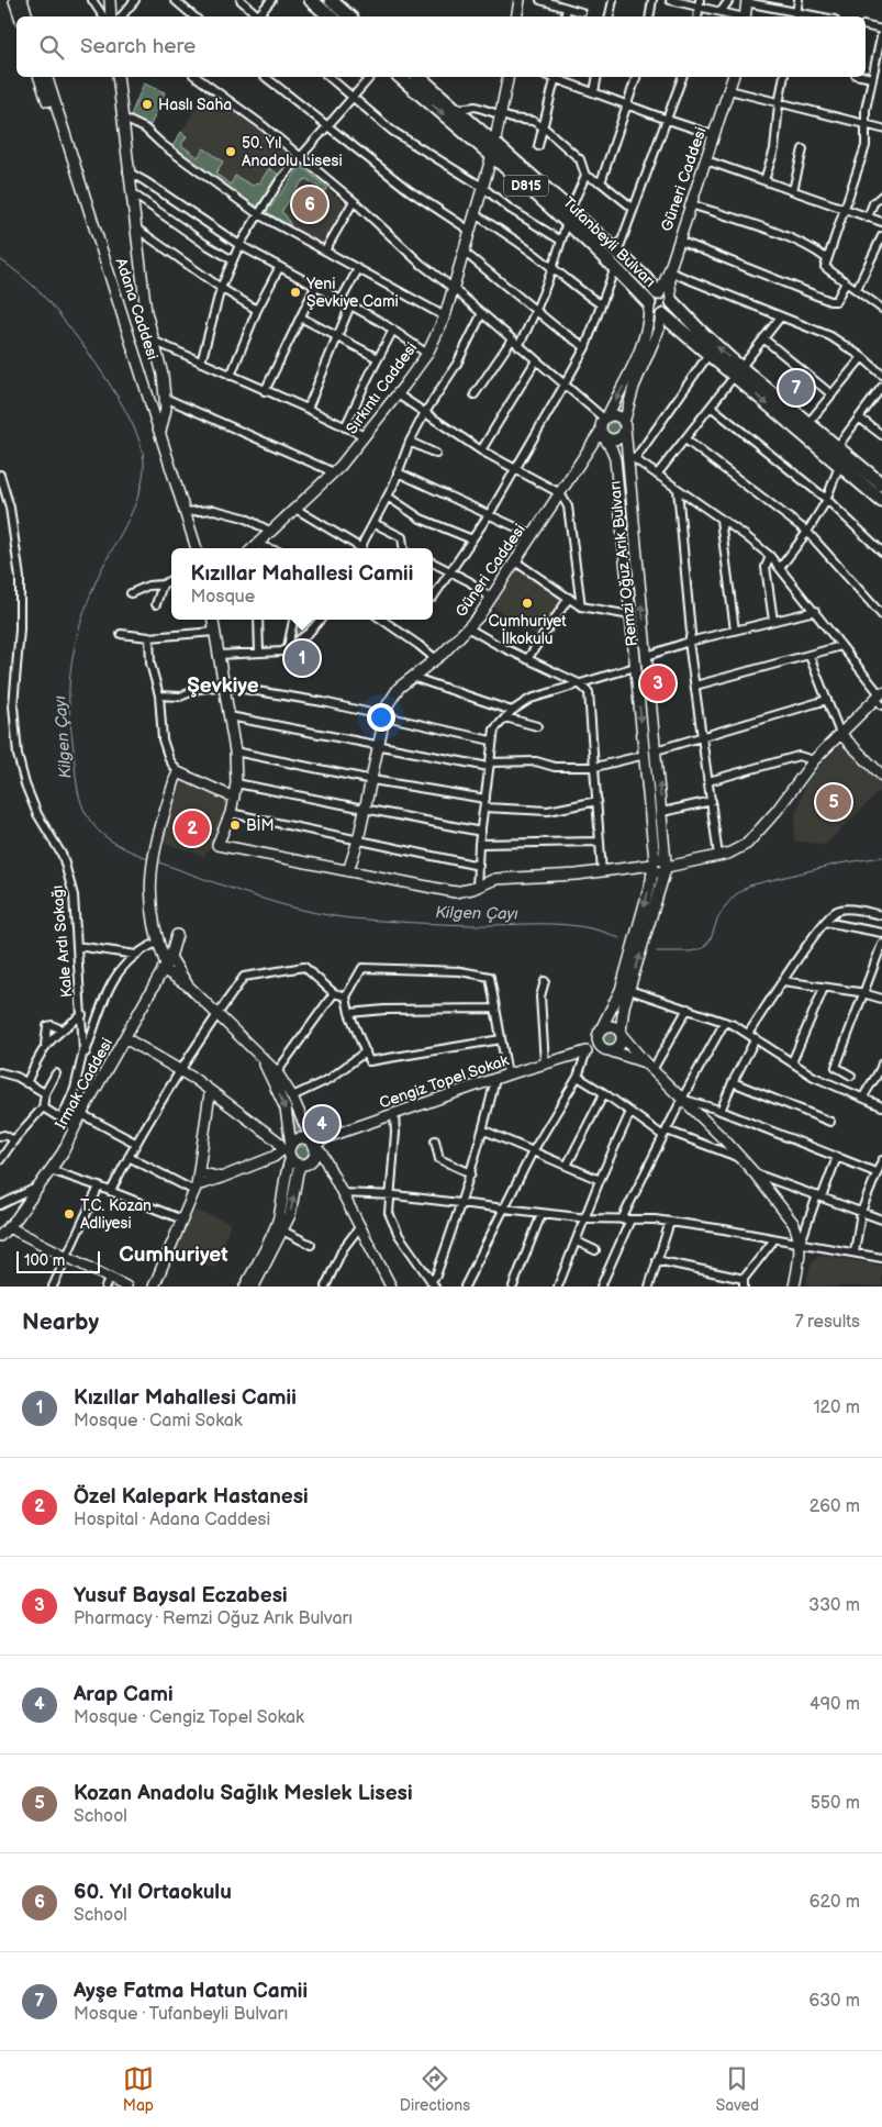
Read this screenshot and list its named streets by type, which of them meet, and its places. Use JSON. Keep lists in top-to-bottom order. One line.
{"streets":{"highway":["D815","Tufanbeyli Bulvarı"],"main road":["Güneri Caddesi","Adana Caddesi","Sırkıntı Caddesi","Remzi Oğuz Arık Bulvarı","Cengiz Topel Sokak","Irmak Caddesi"],"street":["Kale Ardı Sokağı"]},"crossings":[["Güneri Caddesi","Tufanbeyli Bulvarı"],["Güneri Caddesi","Remzi Oğuz Arık Bulvarı"],["Tufanbeyli Bulvarı","Sırkıntı Caddesi"],["Remzi Oğuz Arık Bulvarı","Cengiz Topel Sokak"]],"districts":["Şevkiye","Cumhuriyet"],"water":["Kilgen Çayı"],"places":["Haslı Saha","50. Yıl Anadolu Lisesi","Yeni Şevkiye Cami","Cumhuriyet İlkokulu","BİM","T.C. Kozan Adliyesi"],"scale_bar":"100 m","page":{"search":"Search here","pins":["6","7","1","3","5","2","4"],"popup":["Kızıllar Mahallesi Camii","Mosque"],"scale":"100 m","heading":["Nearby","7 results"],"list":[{"mark":"1","name":"Kızıllar Mahallesi Camii","note":"Mosque · Cami Sokak","value":"120 m"},{"mark":"2","name":"Özel Kalepark Hastanesi","note":"Hospital · Adana Caddesi","value":"260 m"},{"mark":"3","name":"Yusuf Baysal Eczabesi","note":"Pharmacy · Remzi Oğuz Arık Bulvarı","value":"330 m"},{"mark":"4","name":"Arap Cami","note":"Mosque · Cengiz Topel Sokak","value":"490 m"},{"mark":"5","name":"Kozan Anadolu Sağlık Meslek Lisesi","note":"School","value":"550 m"},{"mark":"6","name":"60. Yıl Ortaokulu","note":"School","value":"620 m"},{"mark":"7","name":"Ayşe Fatma Hatun Camii","note":"Mosque · Tufanbeyli Bulvarı","value":"630 m"}],"nav":["Map","Directions","Saved"]}}
